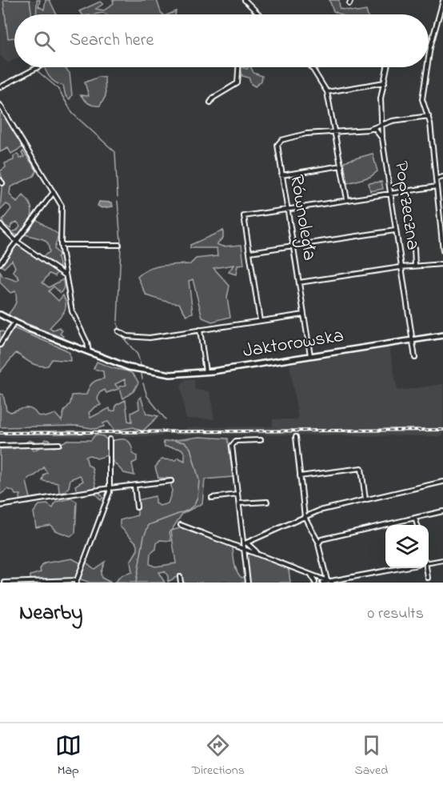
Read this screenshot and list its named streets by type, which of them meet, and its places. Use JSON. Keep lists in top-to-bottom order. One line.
{"streets":{"main road":["Jaktorowska"],"street":["Poprzeczna","Równoległa"]},"crossings":[["Poprzeczna","Równoległa"],["Poprzeczna","Jaktorowska"],["Równoległa","Jaktorowska"]],"page":{"search":"Search here","heading":["Nearby","0 results"],"nav":["Map","Directions","Saved"]}}
